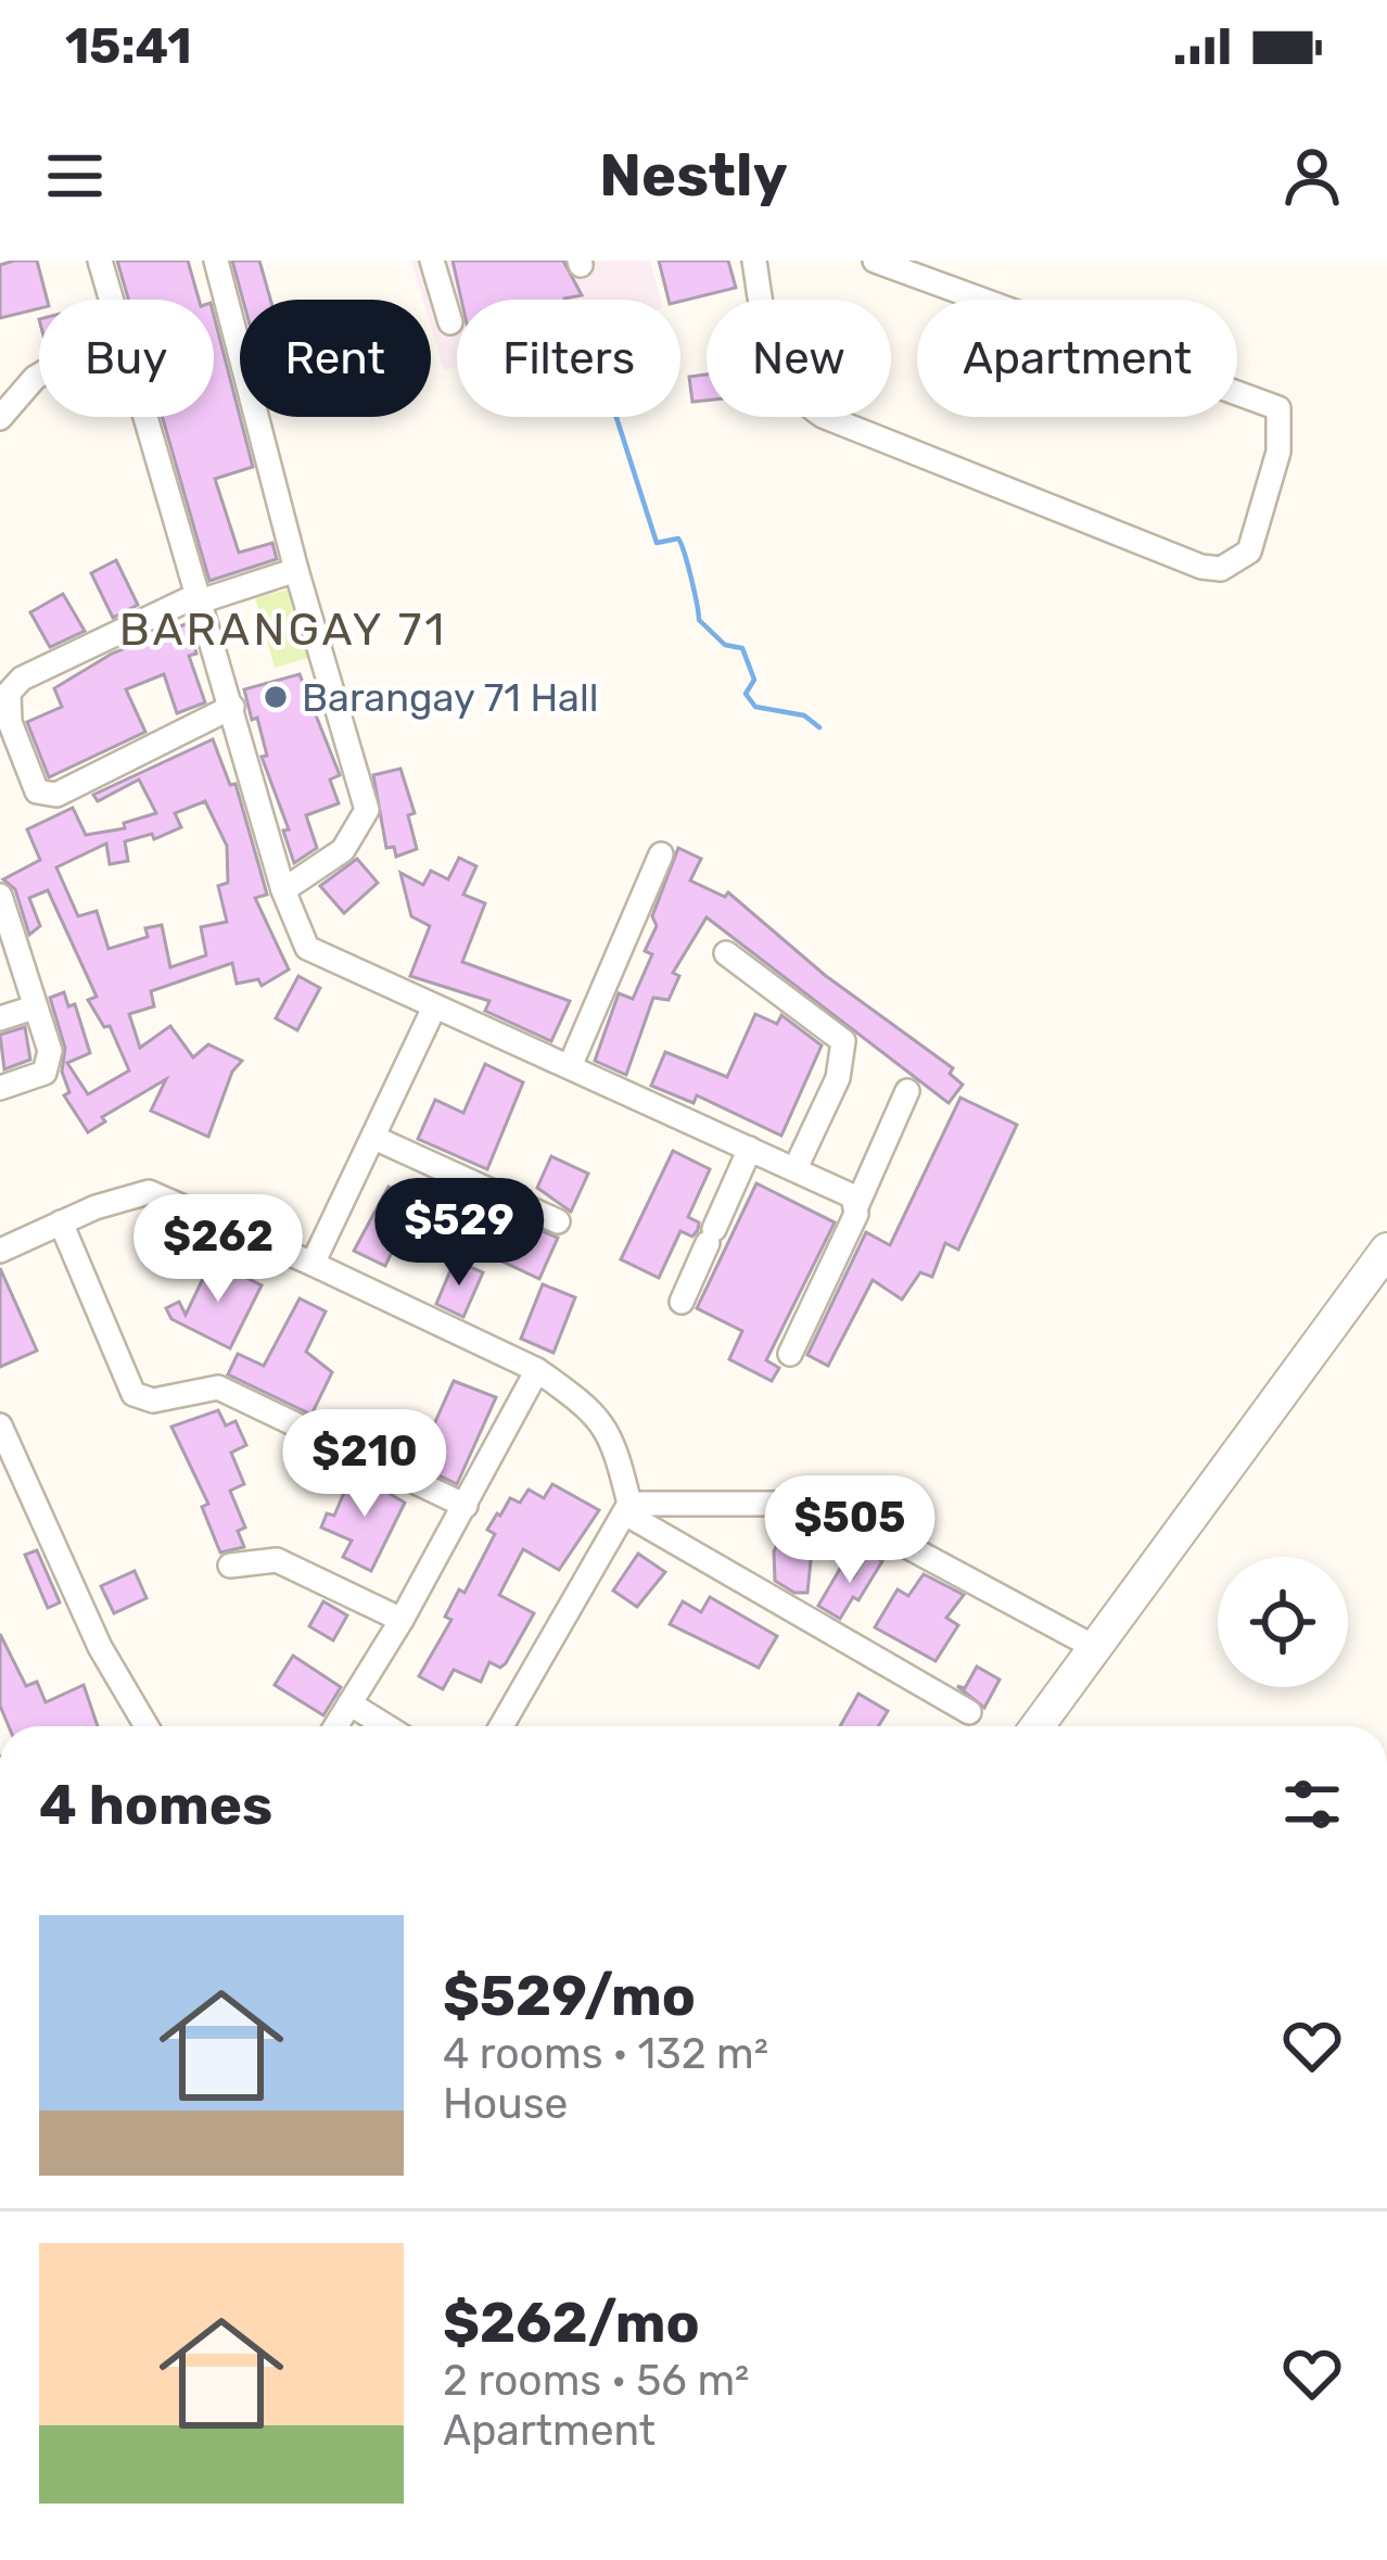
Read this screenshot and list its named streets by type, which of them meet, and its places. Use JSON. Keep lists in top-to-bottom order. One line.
{"districts":["BARANGAY 71"],"places":["Barangay 71 Hall"],"page":{"status":"15:41","header":"Nestly","chip":["Buy","Rent","Filters","New","Apartment"],"price":["$529","$262","$210","$505"],"heading":"4 homes","list":[{"name":"$529/mo","note":"4 rooms · 132 m² · House"},{"name":"$262/mo","note":"2 rooms · 56 m² · Apartment"}]}}
